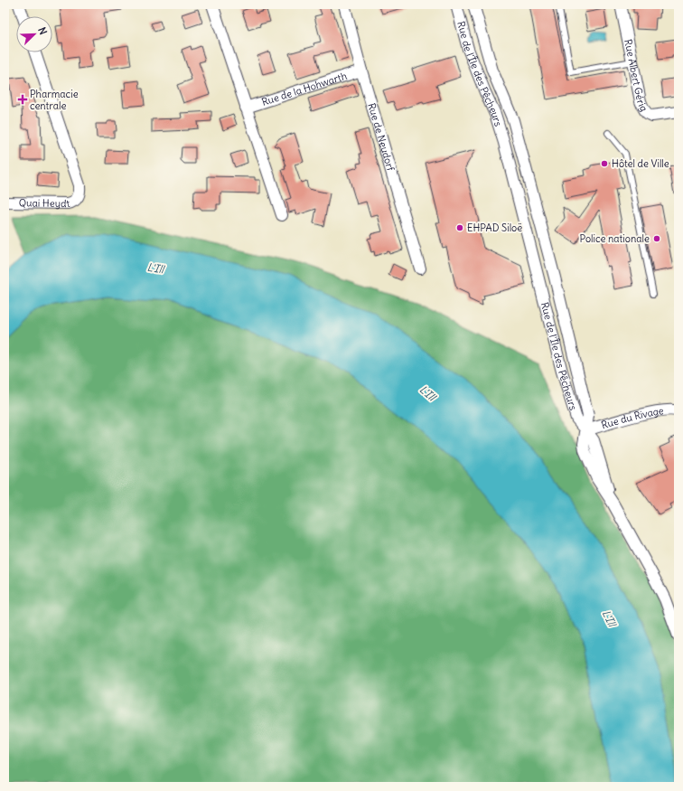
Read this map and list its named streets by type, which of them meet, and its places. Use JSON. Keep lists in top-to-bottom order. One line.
{"streets":{"street":["Rue de l'Île des Pêcheurs","Rue Albert Gérig","Rue de la Hohwarth","Rue de Neudorf","Quai Heydt","Rue du Rivage"]},"crossings":[["Rue de l'Île des Pêcheurs","Rue du Rivage"],["Rue de la Hohwarth","Rue de Neudorf"]],"water":["L'Ill"],"places":{"health":["Pharmacie centrale"],"other":["Hôtel de Ville","EHPAD Siloë","Police nationale"]},"north":"top right"}
